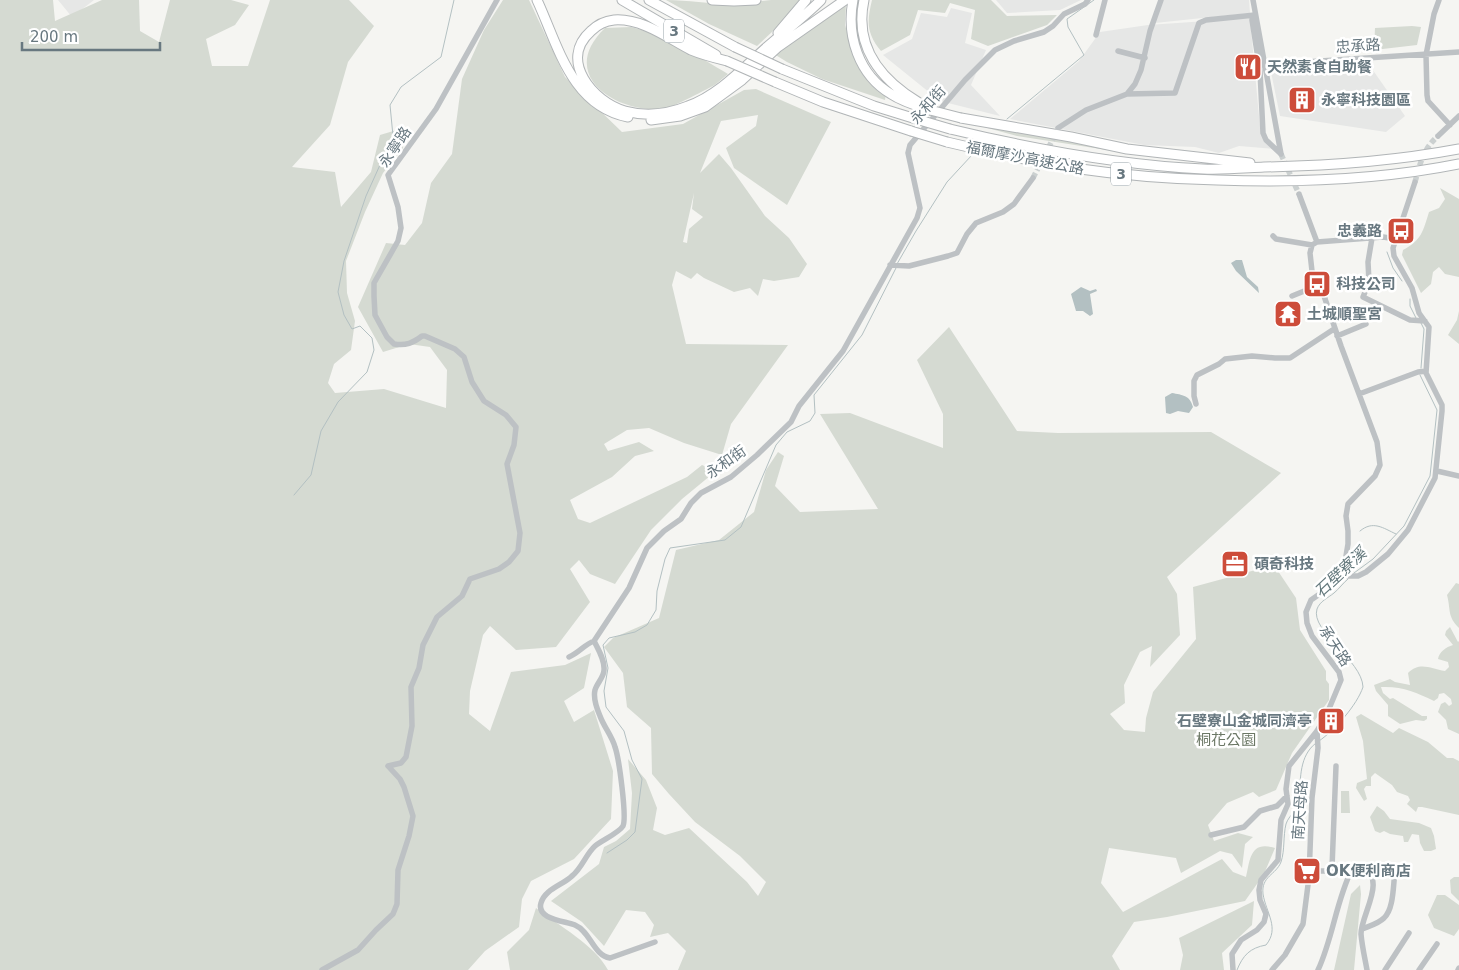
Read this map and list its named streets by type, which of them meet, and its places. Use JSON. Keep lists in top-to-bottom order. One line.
{"streets":{"highway":["3","福爾摩沙高速公路"],"street":["忠承路","永和街","永寧路","承天路","南天母路"]},"crossings":[["承天路","南天母路"]],"water":["石壁寮溪"],"parks":["桐花公園"],"places":{"restaurant":["天然素食自助餐"],"building":["永寧科技園區","石壁寮山金城同濟亭"],"bus stop":["忠義路","科技公司"],"temple":["土城順聖宮"],"office":["碩奇科技"],"supermarket":["OK便利商店"]},"scale_bar":"200 m"}
